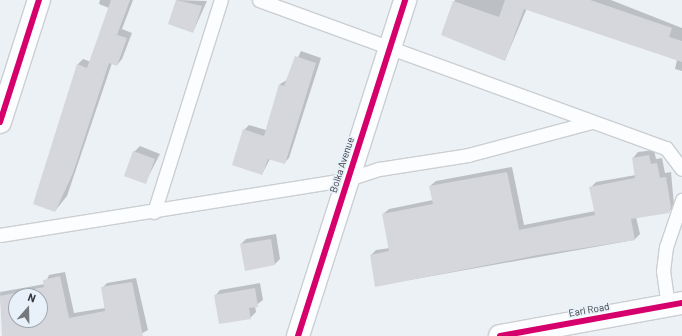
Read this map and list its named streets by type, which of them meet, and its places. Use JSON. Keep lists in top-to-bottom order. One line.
{"streets":{"street":["Bolka Avenue","Earl Road"]},"north":"top"}
